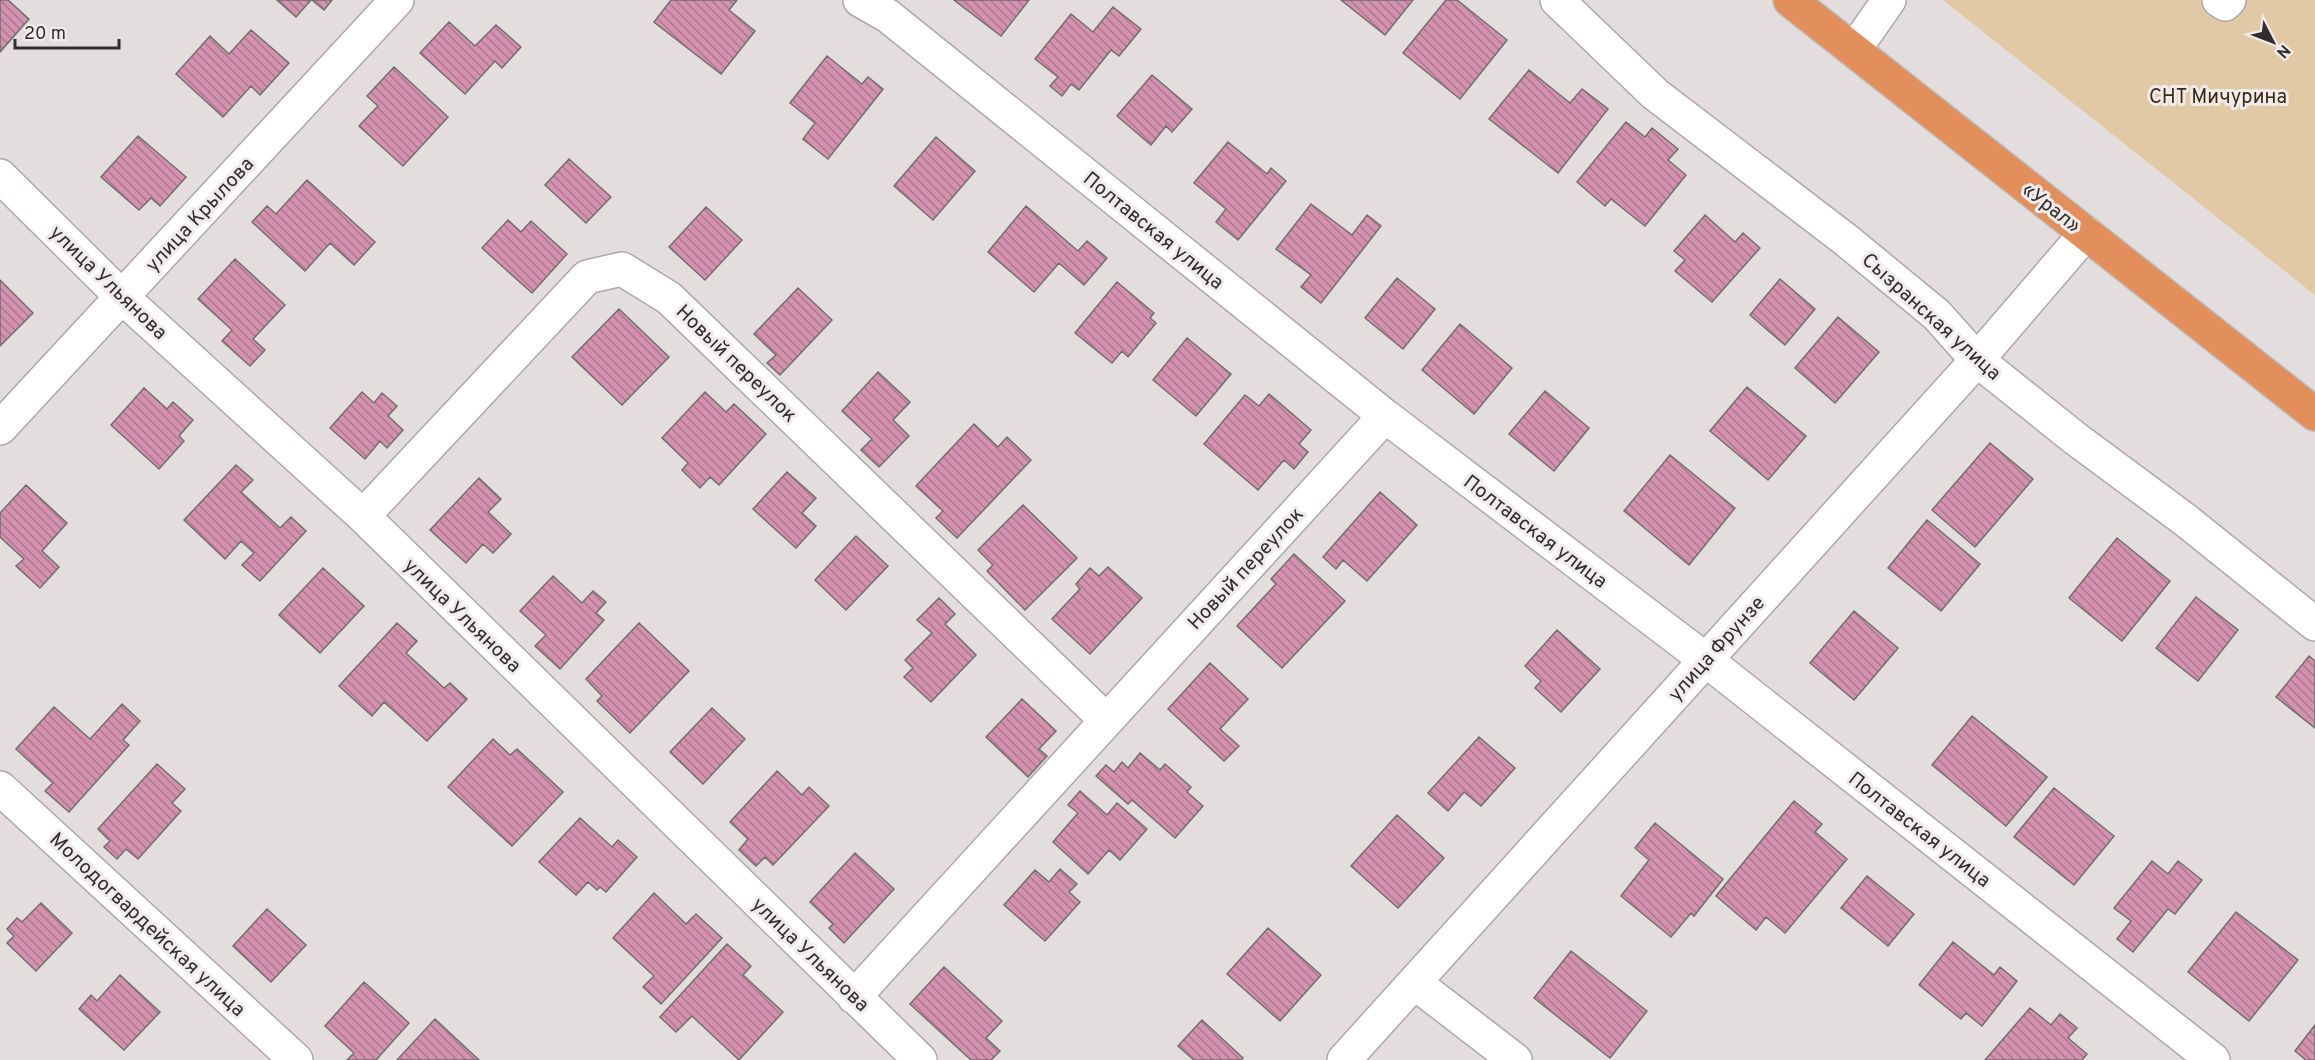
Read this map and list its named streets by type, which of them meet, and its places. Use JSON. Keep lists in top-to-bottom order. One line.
{"streets":{"highway":["«Урал»"],"street":["улица Крылова","Полтавская улица","улица Ульянова","Сызранская улица","Новый переулок","улица Фрунзе","Молодогвардейская улица"]},"crossings":[["«Урал»","улица Фрунзе"],["улица Крылова","улица Ульянова"],["Полтавская улица","Новый переулок"],["Полтавская улица","улица Фрунзе"],["улица Ульянова","Новый переулок"],["Сызранская улица","улица Фрунзе"]],"parks":["СНТ Мичурина"],"scale_bar":"20 m","north":"bottom right"}
